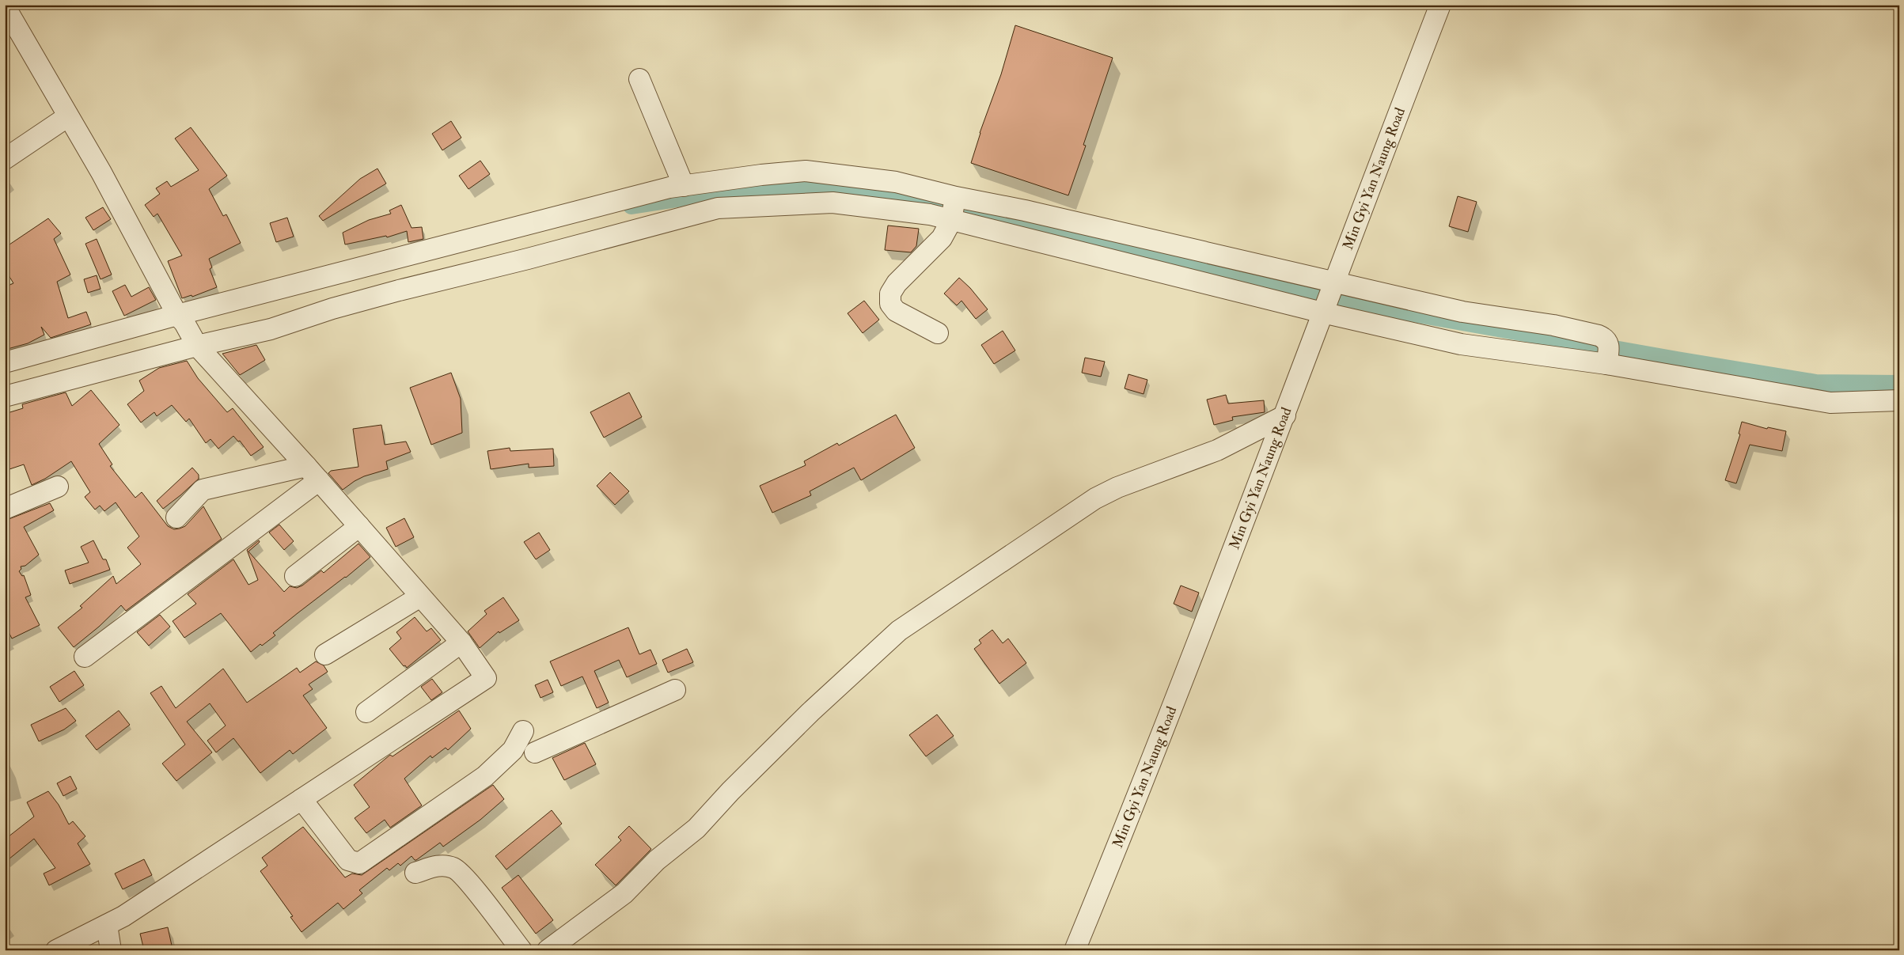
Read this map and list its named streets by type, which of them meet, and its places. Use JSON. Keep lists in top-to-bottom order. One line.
{"streets":{"street":["Min Gyi Yan Naung Road"]}}
